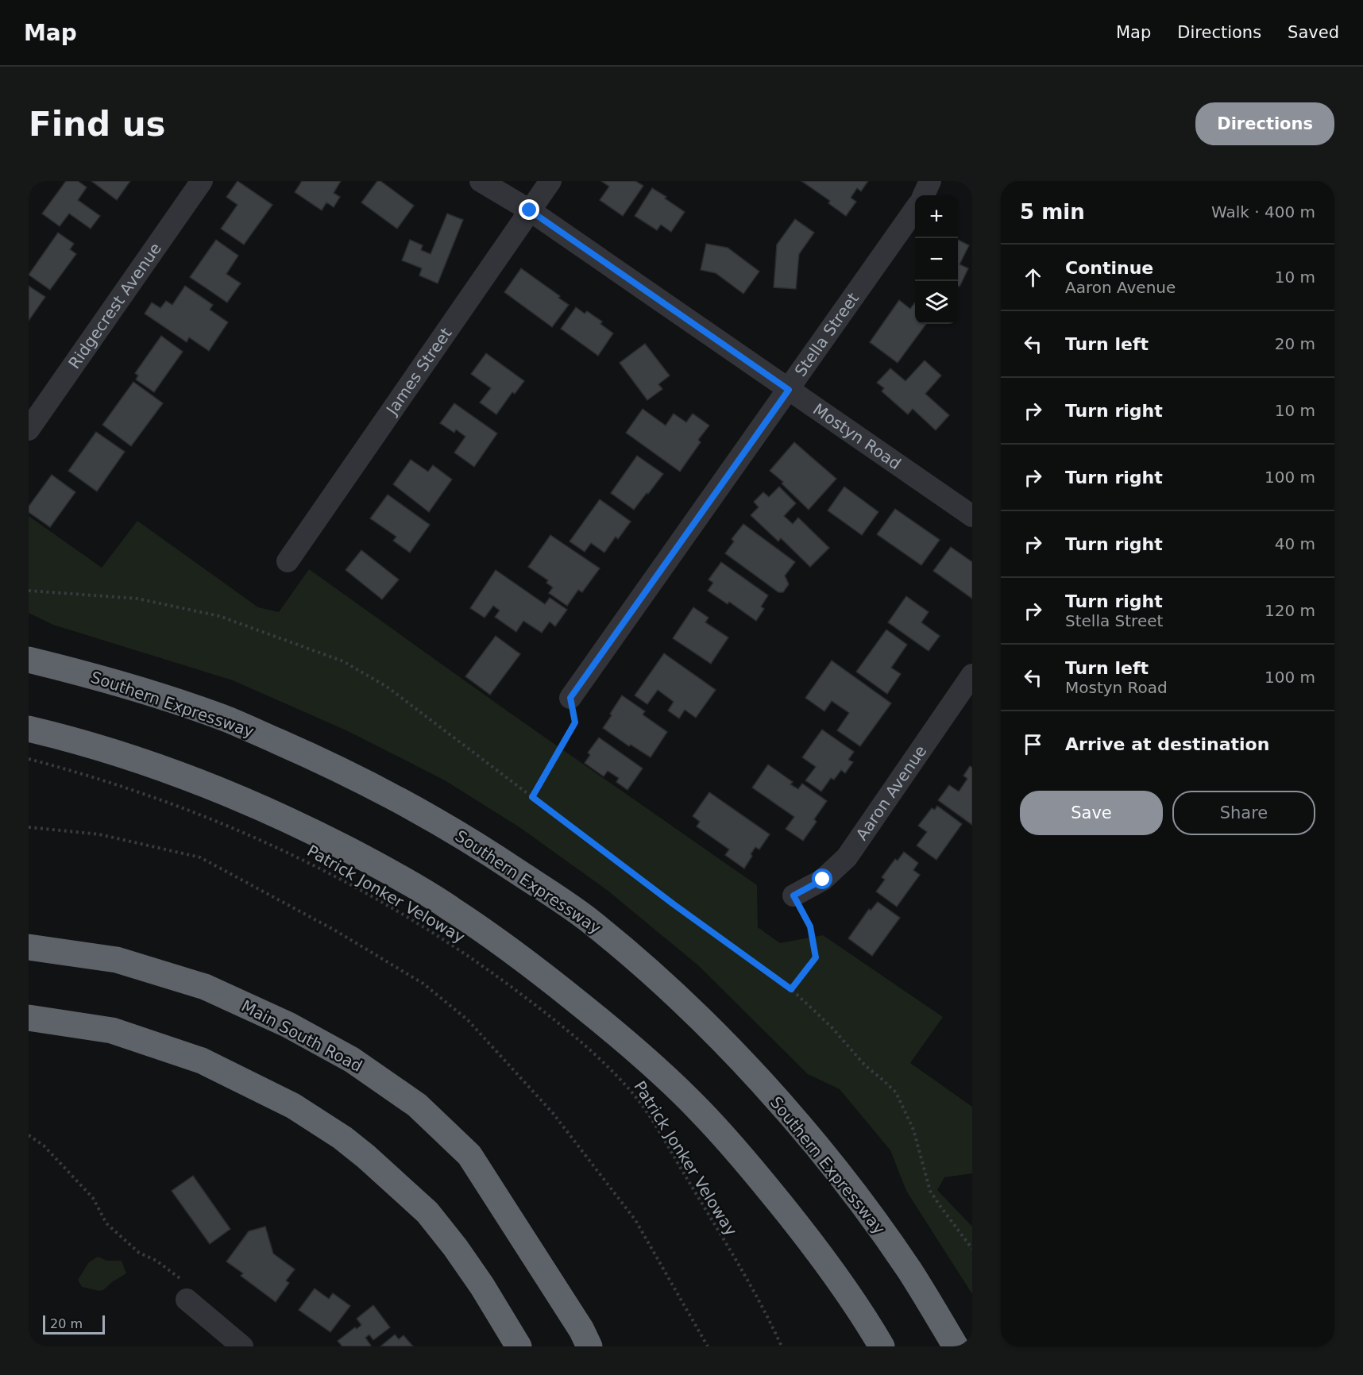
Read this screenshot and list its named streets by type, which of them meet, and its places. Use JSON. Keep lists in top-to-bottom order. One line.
{"streets":{"highway":["Southern Expressway","Main South Road"],"street":["Ridgecrest Avenue","Stella Street","James Street","Mostyn Road","Aaron Avenue"],"path":["Patrick Jonker Veloway"]},"crossings":[["Stella Street","Mostyn Road"],["James Street","Mostyn Road"]],"scale_bar":"20 m","page":{"header":"Map","nav":["Map","Directions","Saved"],"buttons":["Directions",["Save","Share"]],"title":"Find us","heading":["5 min","Walk · 400 m"],"map_buttons":["+","−"],"list":[["Continue","Aaron Avenue","10 m"],["Turn left","20 m"],["Turn right","10 m"],["Turn right","100 m"],["Turn right","40 m"],["Turn right","Stella Street","120 m"],["Turn left","Mostyn Road","100 m"],"Arrive at destination"],"scale":"20 m"}}
